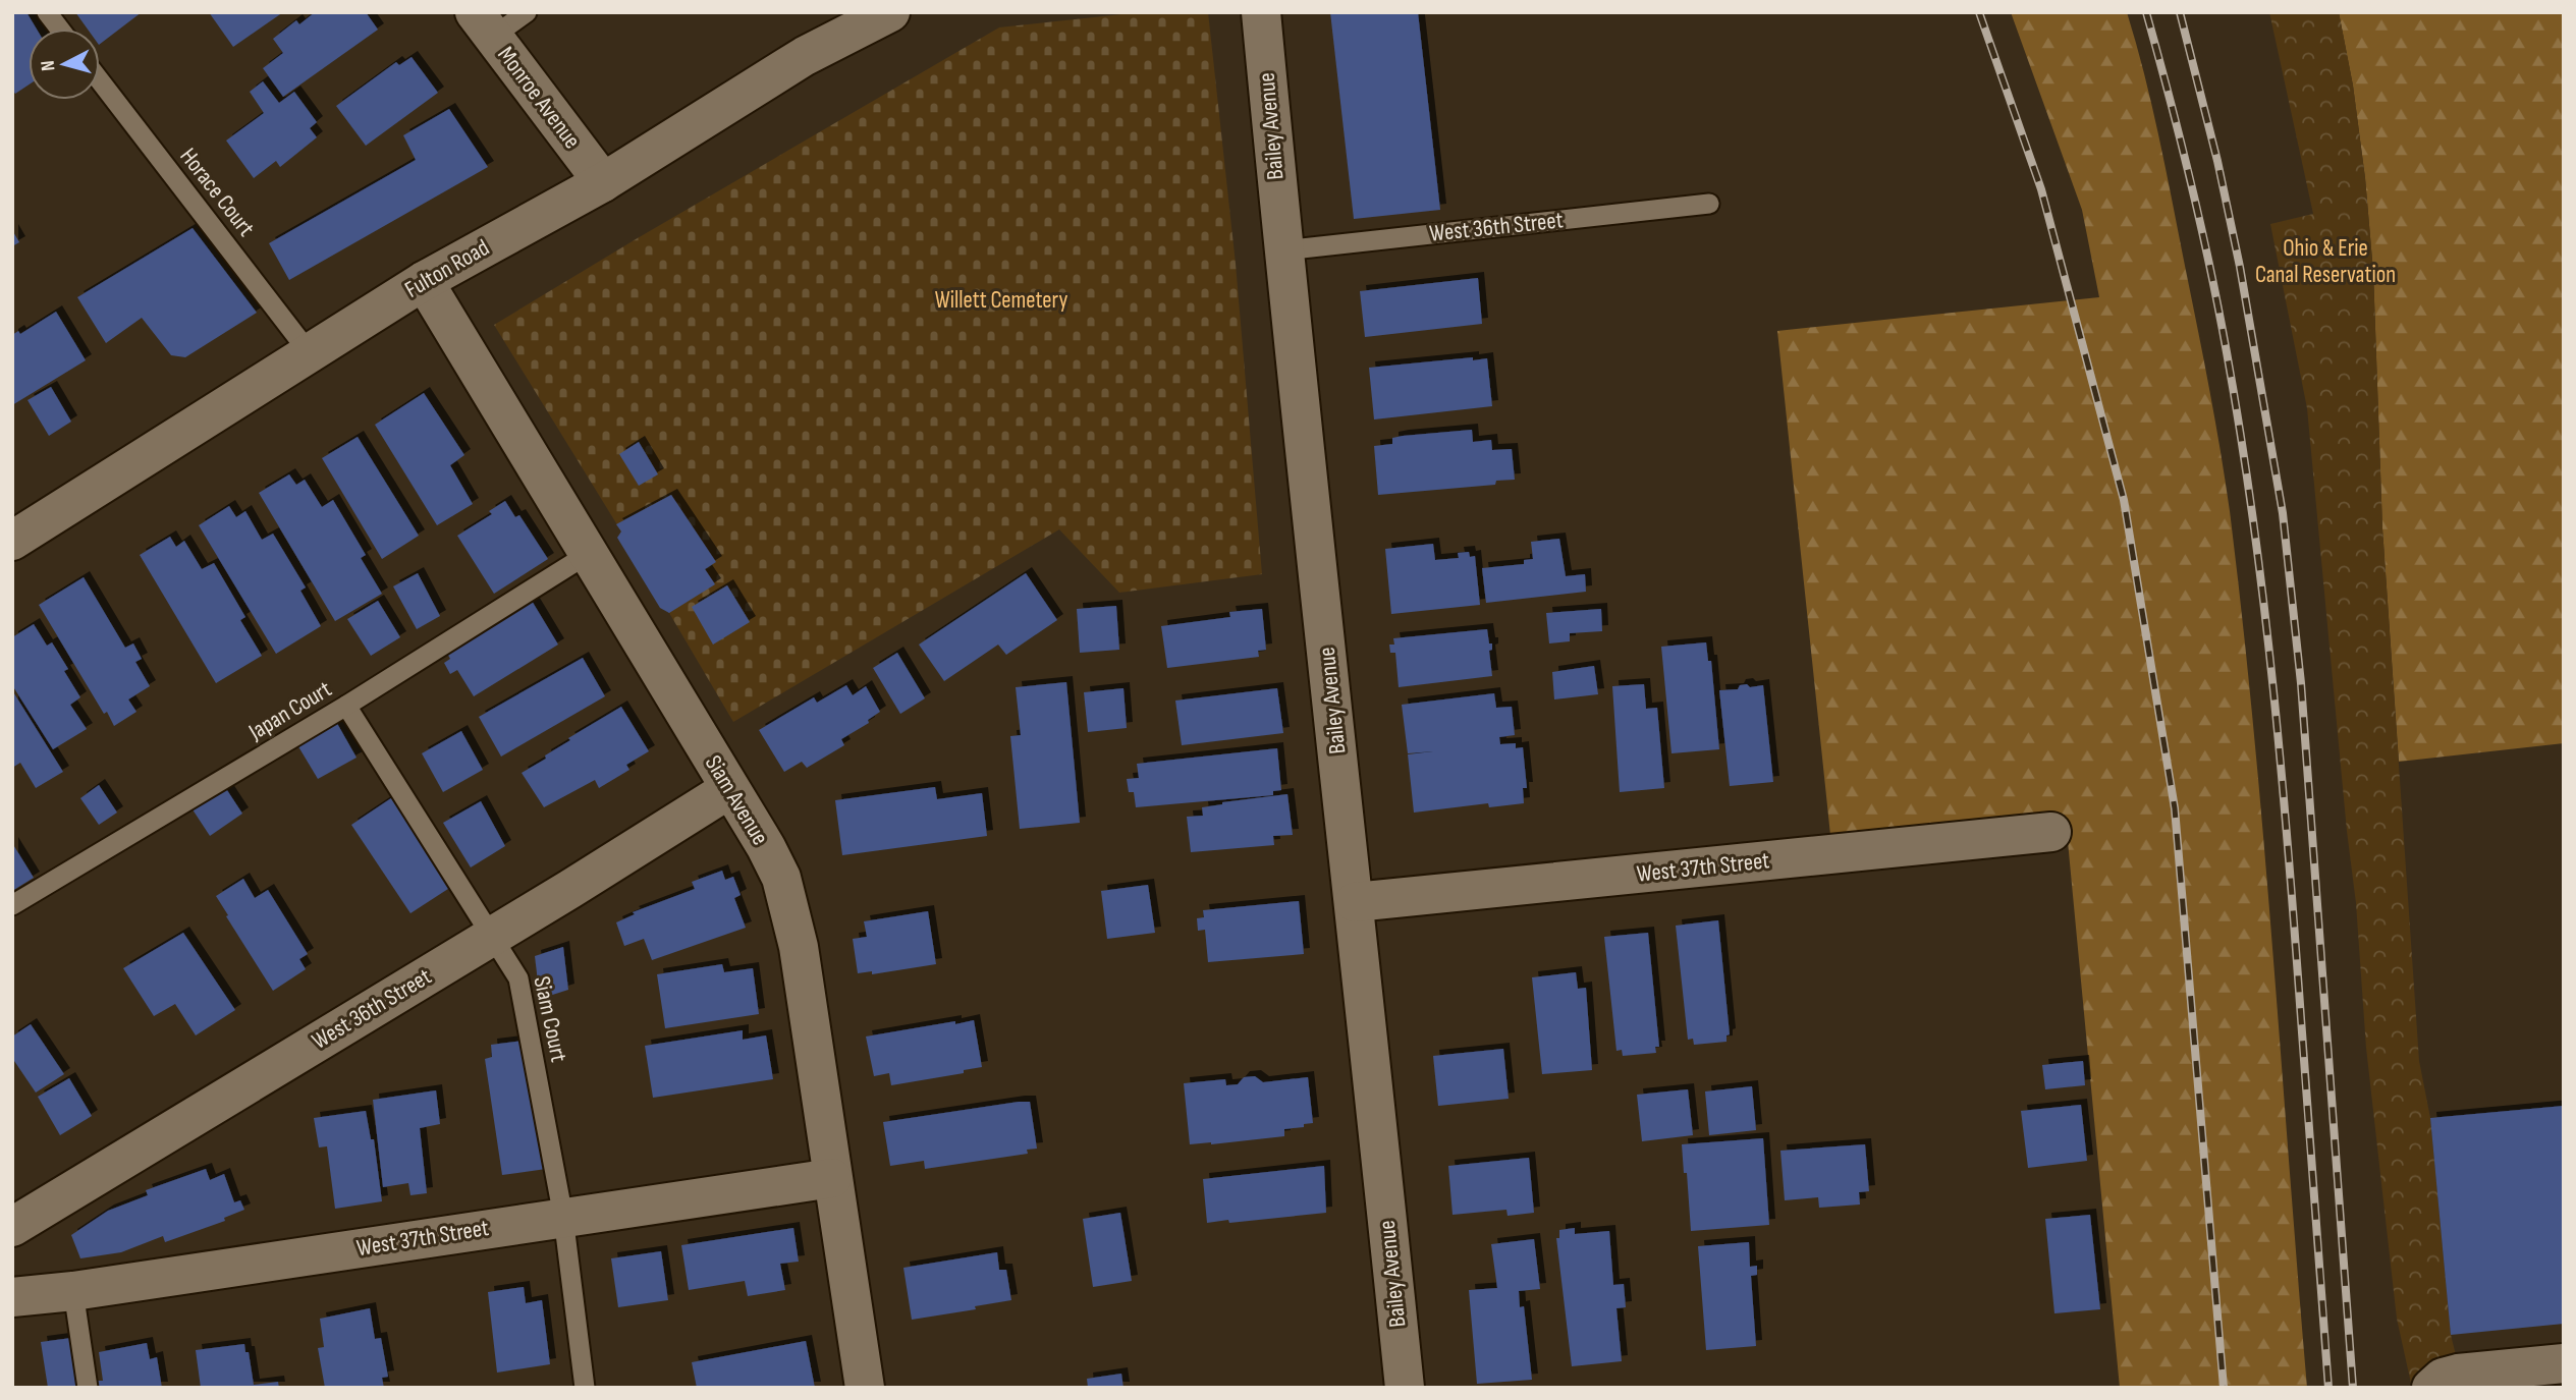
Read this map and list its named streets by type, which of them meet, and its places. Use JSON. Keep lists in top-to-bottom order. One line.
{"streets":{"street":["Monroe Avenue","Bailey Avenue","West 36th Street","Fulton Road","Siam Avenue","West 37th Street"],"lane":["Horace Court","Japan Court","Siam Court"]},"crossings":[["Monroe Avenue","Fulton Road"],["Bailey Avenue","West 36th Street"],["Bailey Avenue","West 37th Street"],["Horace Court","Fulton Road"],["West 36th Street","Siam Avenue"],["West 36th Street","Siam Court"],["Fulton Road","Siam Avenue"],["Japan Court","Siam Avenue"],["Japan Court","Siam Court"],["Siam Avenue","West 37th Street"],["West 37th Street","Siam Court"]],"parks":["Ohio & Erie Canal Reservation","Willett Cemetery"],"north":"left"}
